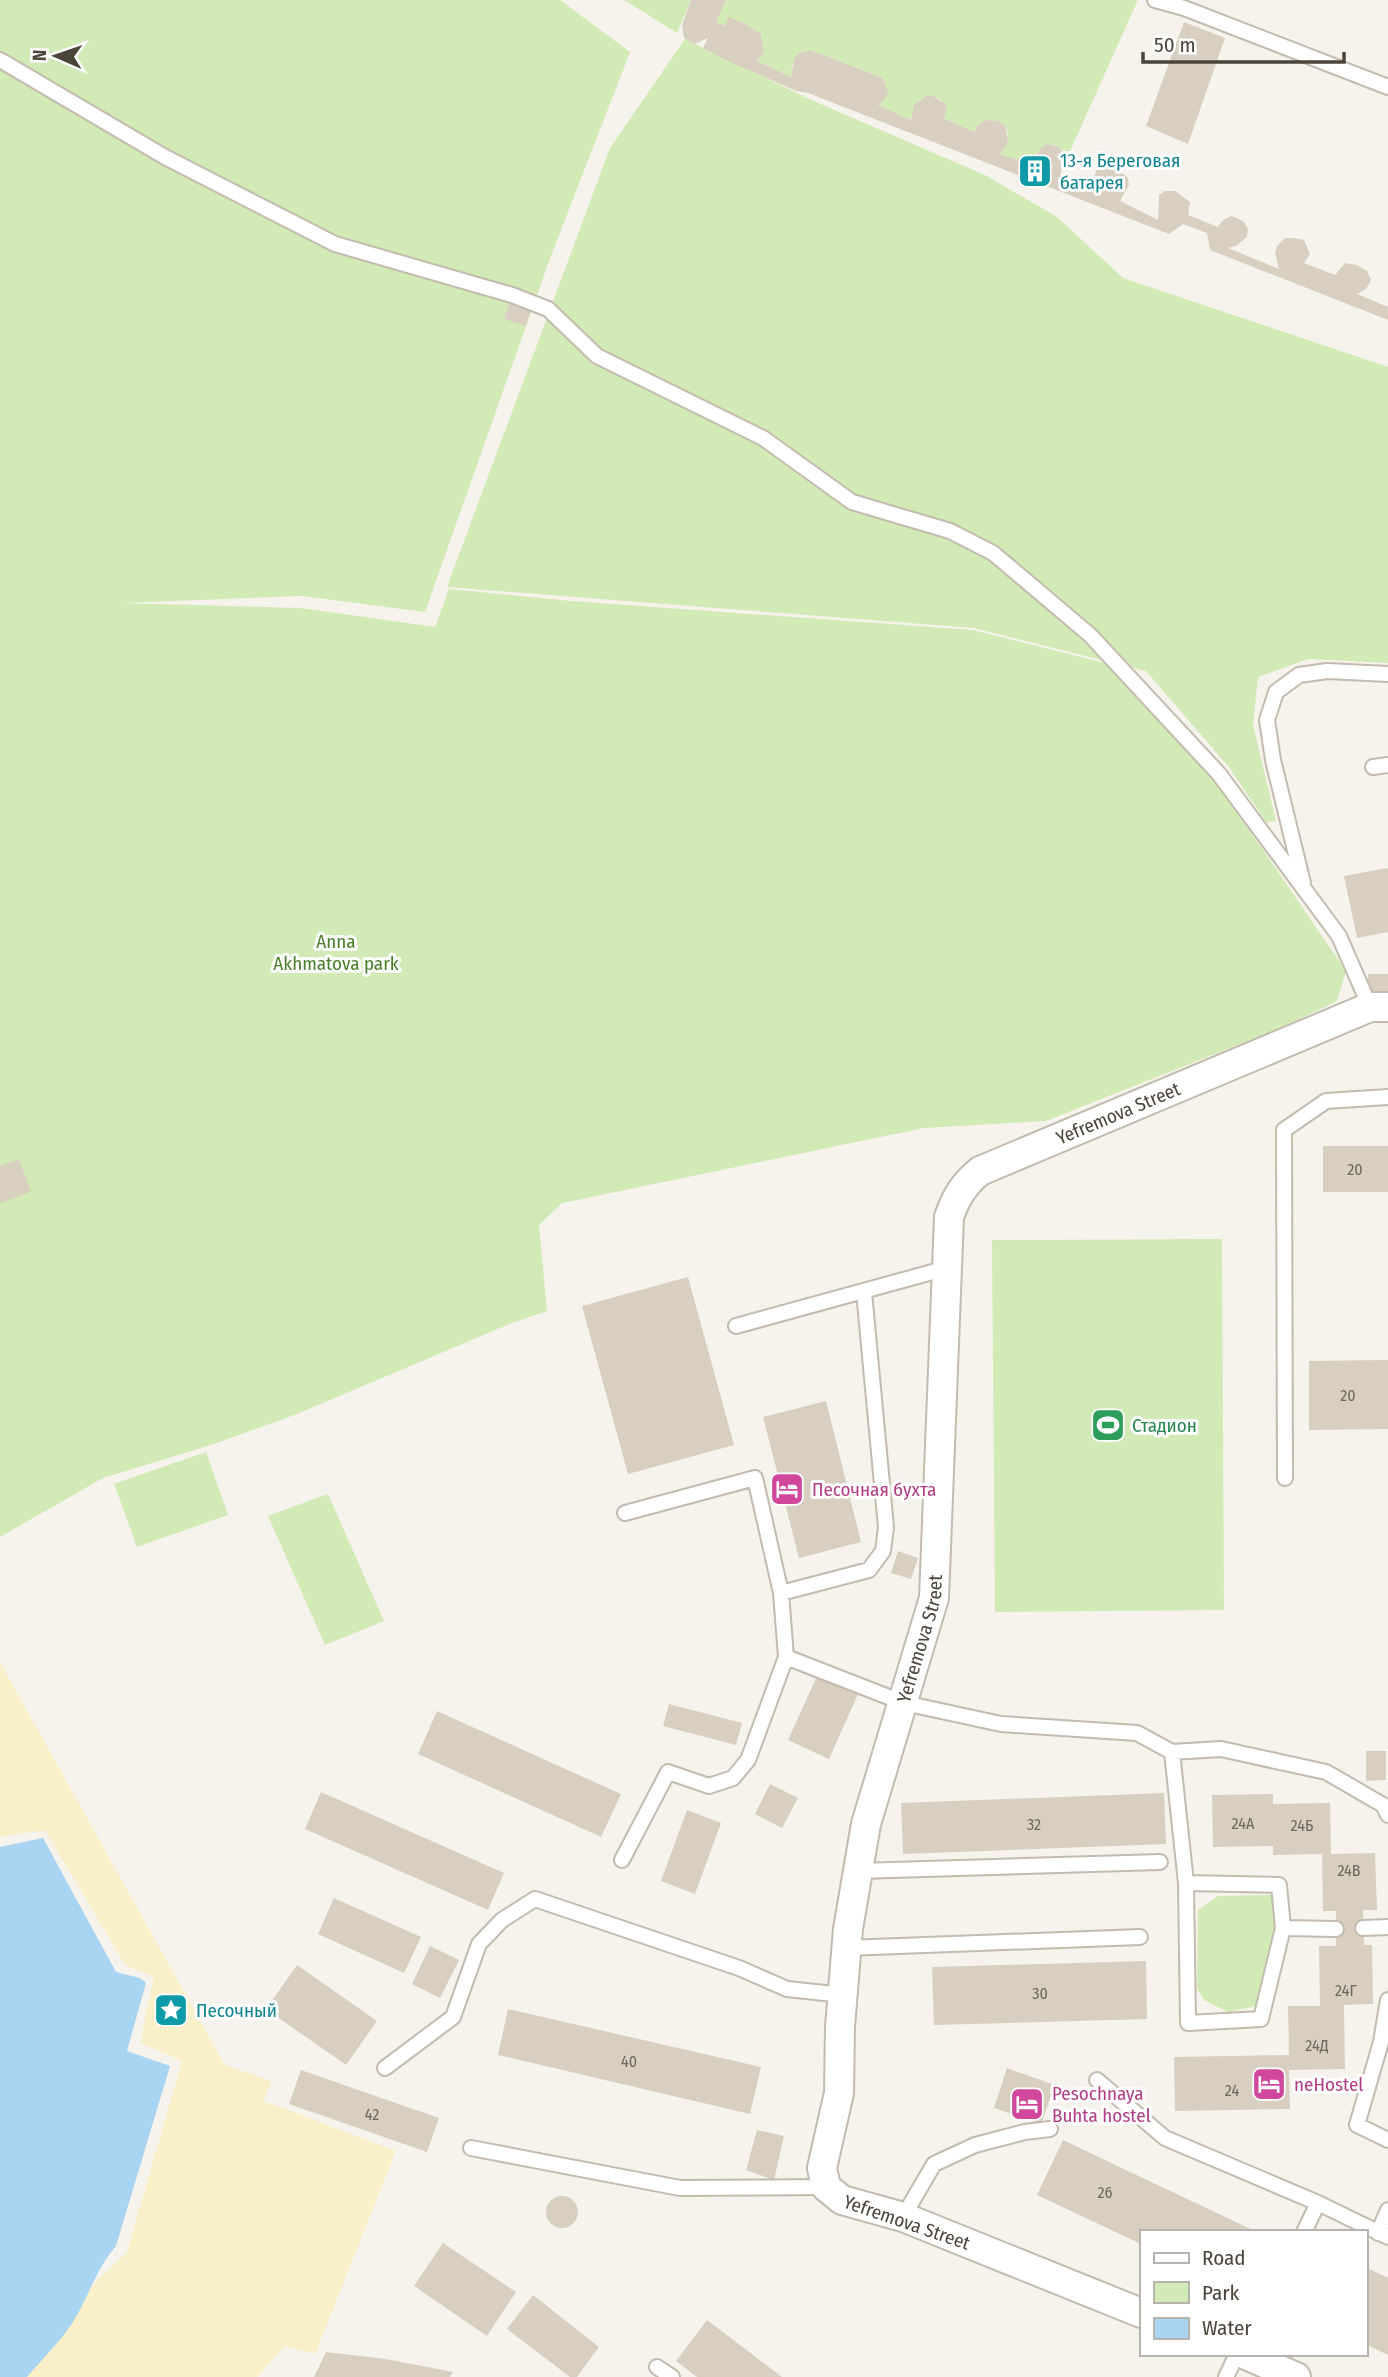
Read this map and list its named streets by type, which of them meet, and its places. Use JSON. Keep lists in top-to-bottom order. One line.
{"streets":{"street":["Yefremova Street"]},"parks":["Anna Akhmatova park"],"places":{"building":["13-я Береговая батарея"],"sports":["Стадион"],"hotel":["Песочная бухта","neHostel","Pesochnaya Buhta hostel"],"place":["Песочный"]},"house_numbers":["20","20","24А","32","24Б","24В","24Г","30","24Д","40","24","42","26"],"legend":["Road","Park","Water"],"scale_bar":"50 m","north":"left"}
